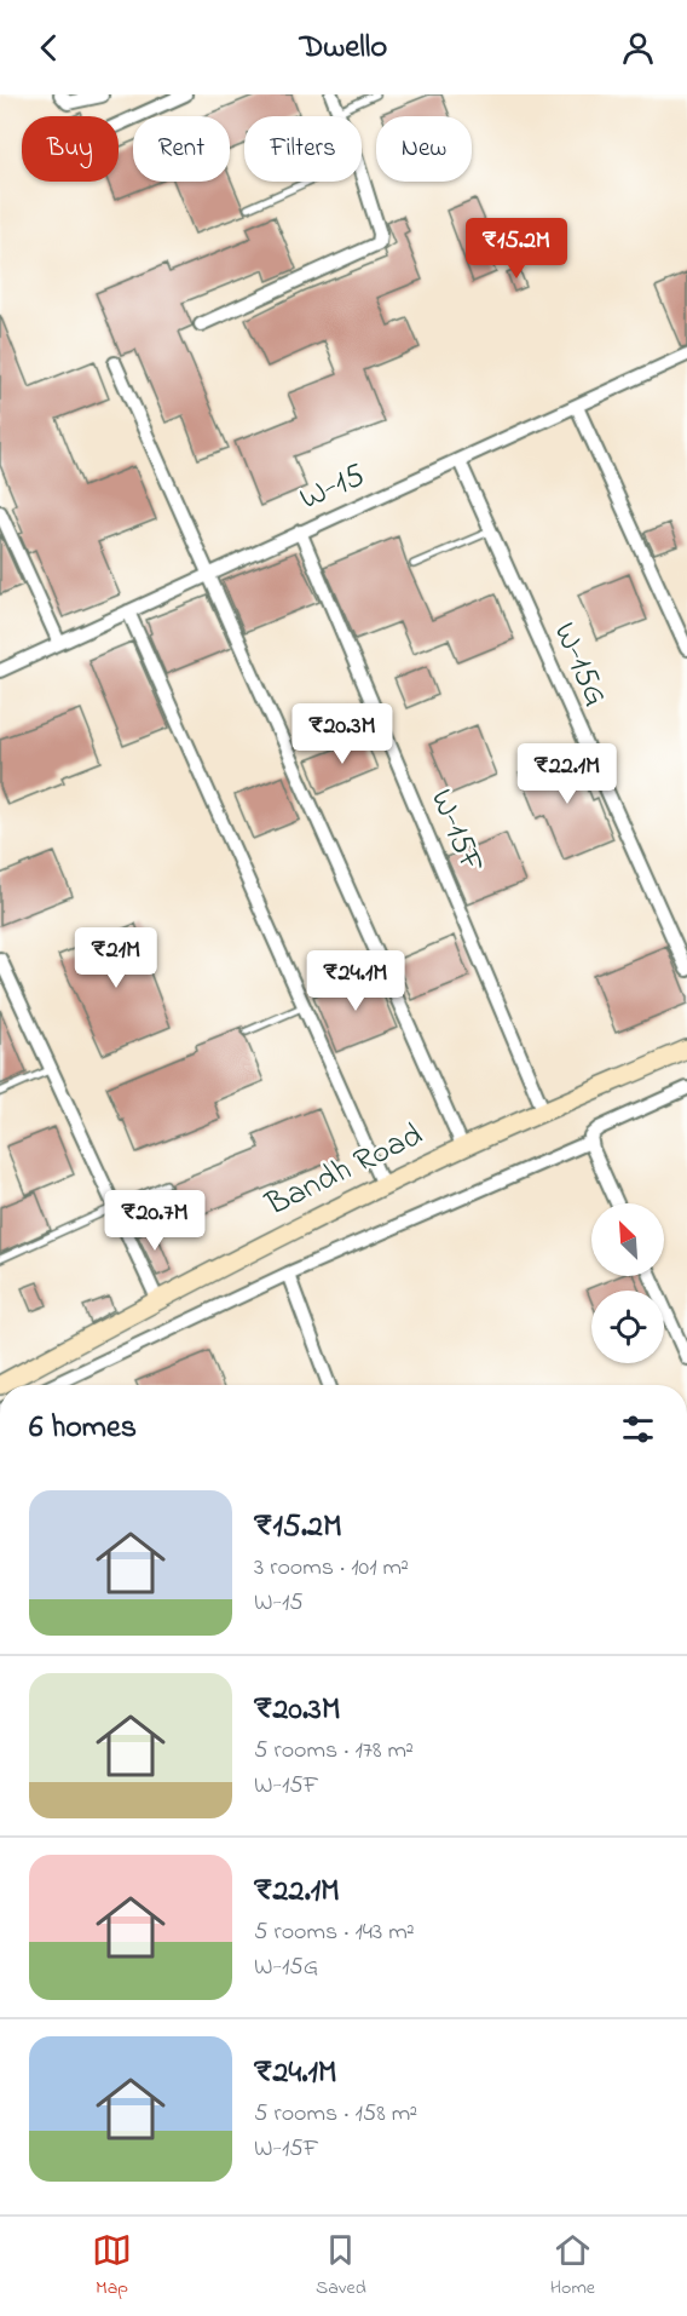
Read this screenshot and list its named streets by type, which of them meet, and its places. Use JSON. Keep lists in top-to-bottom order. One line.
{"streets":{"street":["W-15","W-15G","W-15F","Bandh Road"]},"crossings":[["W-15","W-15G"],["W-15","W-15F"],["W-15F","Bandh Road"]],"north":"top left","page":{"header":"Dwello","chip":["Buy","Rent","Filters","New"],"price":["₹15.2M","₹20.3M","₹22.1M","₹21M","₹24.1M","₹20.7M"],"heading":"6 homes","list":[{"name":"₹15.2M","note":"3 rooms · 101 m² · W-15"},{"name":"₹20.3M","note":"5 rooms · 178 m² · W-15F"},{"name":"₹22.1M","note":"5 rooms · 143 m² · W-15G"},{"name":"₹24.1M","note":"5 rooms · 158 m² · W-15F"}],"tabs":["Map","Saved","Home"]}}
